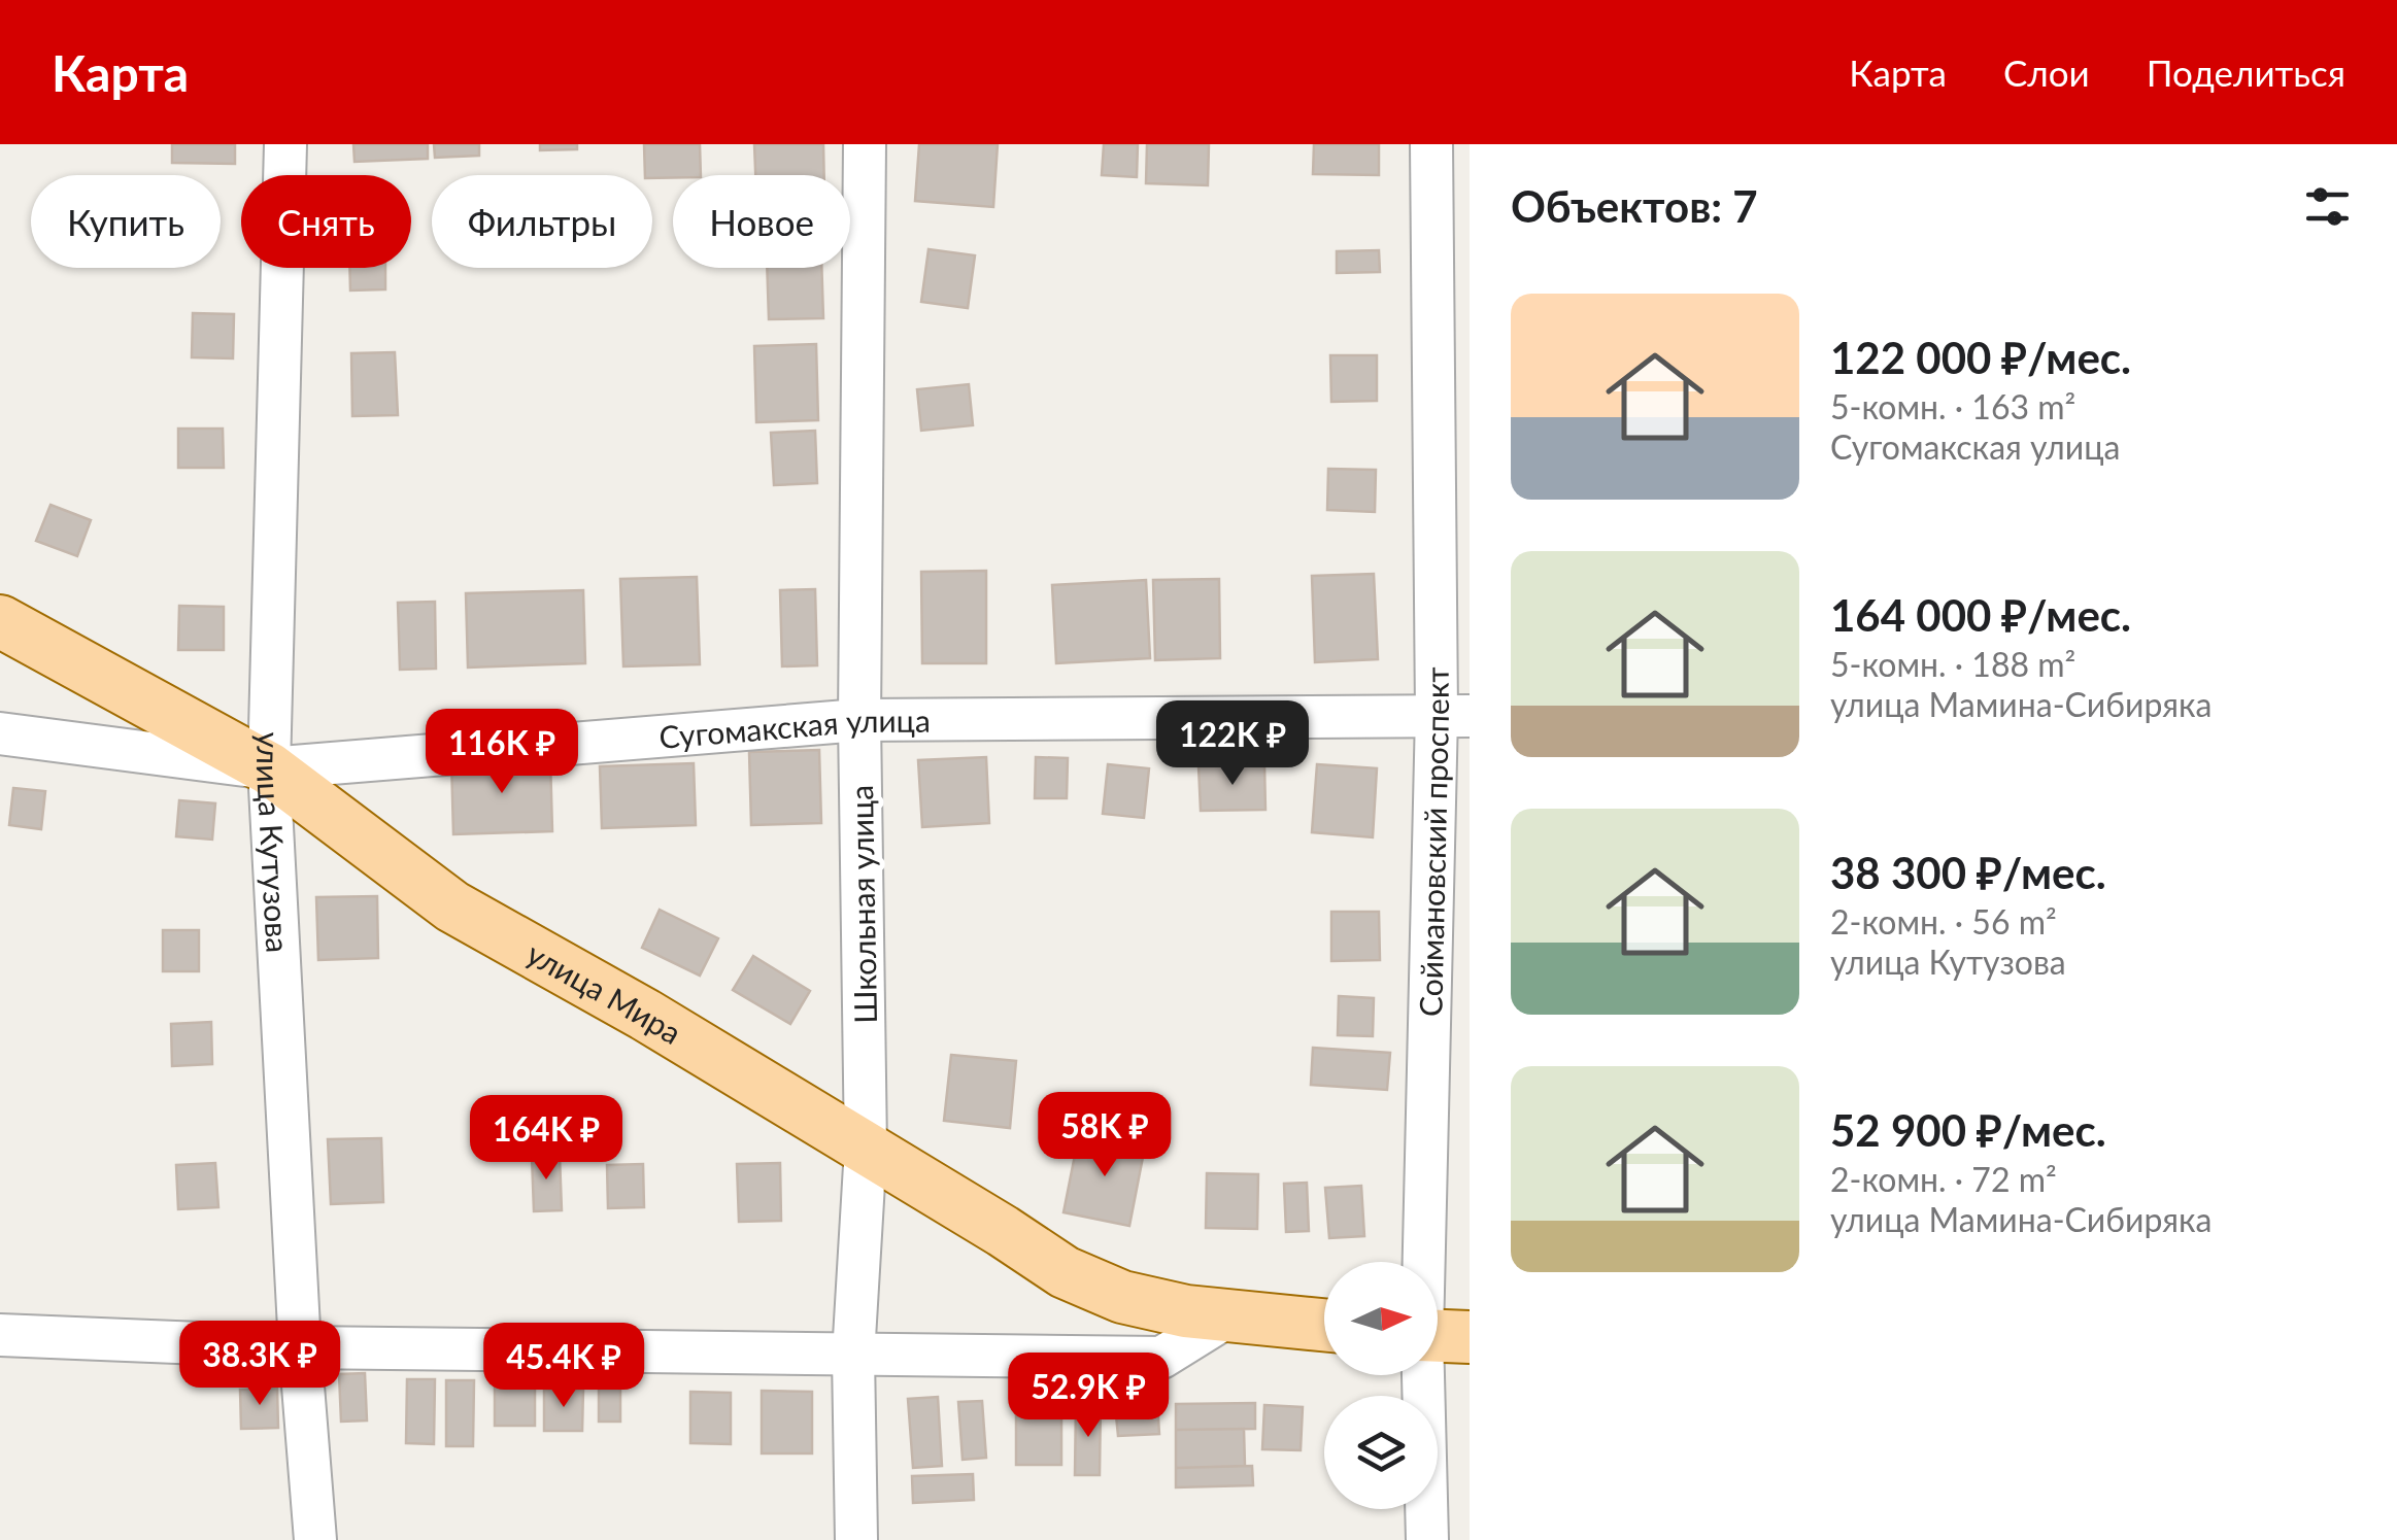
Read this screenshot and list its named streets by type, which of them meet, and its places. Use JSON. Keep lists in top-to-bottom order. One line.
{"streets":{"main road":["улица Мира"],"street":["Сугомакская улица","улица Кутузова","Соймановский проспект","Школьная улица"]},"crossings":[["Сугомакская улица","улица Кутузова"],["Сугомакская улица","Соймановский проспект"],["Сугомакская улица","Школьная улица"],["Сугомакская улица","улица Мира"],["улица Кутузова","улица Мира"],["Школьная улица","улица Мира"]],"north":"right","page":{"header":"Карта","nav":["Карта","Слои","Поделиться"],"heading":"Объектов: 7","chip":["Купить","Снять","Фильтры","Новое"],"list":[{"name":"122 000 ₽/мес.","note":"5-комн. · 163 m² · Сугомакская улица"},{"name":"164 000 ₽/мес.","note":"5-комн. · 188 m² · улица Мамина-Сибиряка"},{"name":"38 300 ₽/мес.","note":"2-комн. · 56 m² · улица Кутузова"},{"name":"52 900 ₽/мес.","note":"2-комн. · 72 m² · улица Мамина-Сибиряка"}],"price":["122K ₽","116K ₽","58K ₽","164K ₽","38.3K ₽","45.4K ₽","52.9K ₽"]}}
